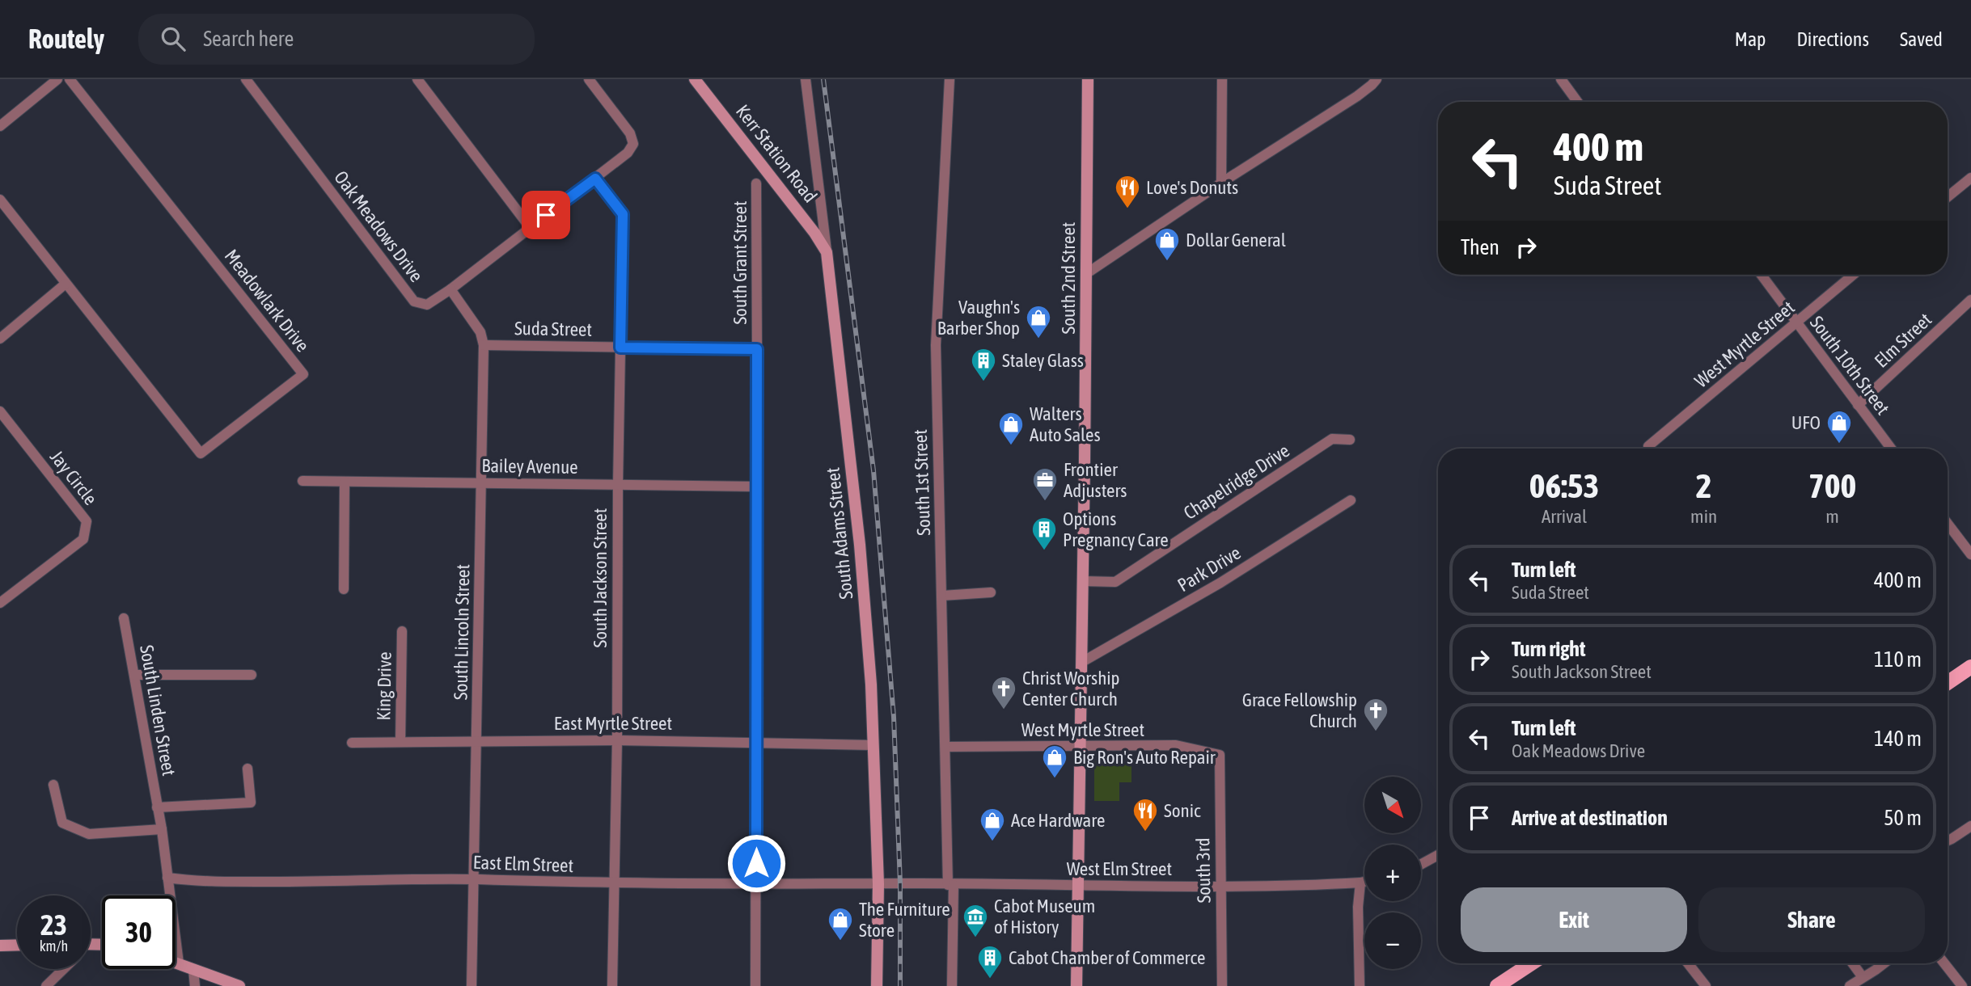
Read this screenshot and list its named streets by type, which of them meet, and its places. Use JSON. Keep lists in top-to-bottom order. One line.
{"streets":{"street":["Kerr Station Road","Oak Meadows Drive","South Grant Street","South 2nd Street","Meadowlark Drive","Suda Street","Elm Street","West Myrtle Street","South 10th Street","Bailey Avenue","Jay Circle","Chapelridge Drive","South 1st Street","South Adams Street","Park Drive","South Jackson Street","South Lincoln Street","King Drive","South Linden Street","East Myrtle Street","East Elm Street","West Elm Street","South 3rd"]},"crossings":[["Kerr Station Road","South Adams Street"],["Oak Meadows Drive","South Jackson Street"],["Oak Meadows Drive","South Lincoln Street"],["South Grant Street","Suda Street"],["South Grant Street","Bailey Avenue"],["South Grant Street","East Myrtle Street"],["South Grant Street","East Elm Street"],["South 2nd Street","West Myrtle Street"],["South 2nd Street","Chapelridge Drive"],["South 2nd Street","Park Drive"],["South 2nd Street","West Elm Street"],["Suda Street","South Jackson Street"],["Suda Street","South Lincoln Street"],["Elm Street","South 10th Street"],["West Myrtle Street","South 10th Street"],["West Myrtle Street","South 1st Street"],["West Myrtle Street","South 3rd"],["Bailey Avenue","South Jackson Street"],["Bailey Avenue","South Lincoln Street"],["South 1st Street","West Elm Street"],["South Adams Street","East Myrtle Street"],["South Adams Street","East Elm Street"],["South Adams Street","West Elm Street"],["South Jackson Street","East Myrtle Street"],["South Jackson Street","East Elm Street"],["South Lincoln Street","East Myrtle Street"],["South Lincoln Street","East Elm Street"],["King Drive","East Myrtle Street"],["South Linden Street","East Elm Street"],["East Elm Street","West Elm Street"],["West Elm Street","South 3rd"]],"places":{"restaurant":["Love's Donuts","Sonic"],"shop":["Dollar General","Vaughn's Barber Shop","UFO","Walters Auto Sales","Big Ron's Auto Repair","Ace Hardware","The Furniture Store"],"building":["Staley Glass","Options Pregnancy Care","Cabot Chamber of Commerce"],"office":["Frontier Adjusters"],"church":["Christ Worship Center Church","Grace Fellowship Church"],"museum":["Cabot Museum of History"]},"north":"bottom right","page":{"header":"Routely","search":"Search here","nav":["Map","Directions","Saved"],"turn":["400 m","Suda Street"],"then":"Then","eta":["06:53","Arrival","2","min","700","m"],"list":[{"name":"Turn left","note":"Suda Street","value":"400 m"},{"name":"Turn right","note":"South Jackson Street","value":"110 m"},{"name":"Turn left","note":"Oak Meadows Drive","value":"140 m"},{"name":"Arrive at destination","value":"50 m"}],"map_buttons":["+","−"],"buttons":["Exit","Share"],"speed":"23 km/h","limit":"30"}}
